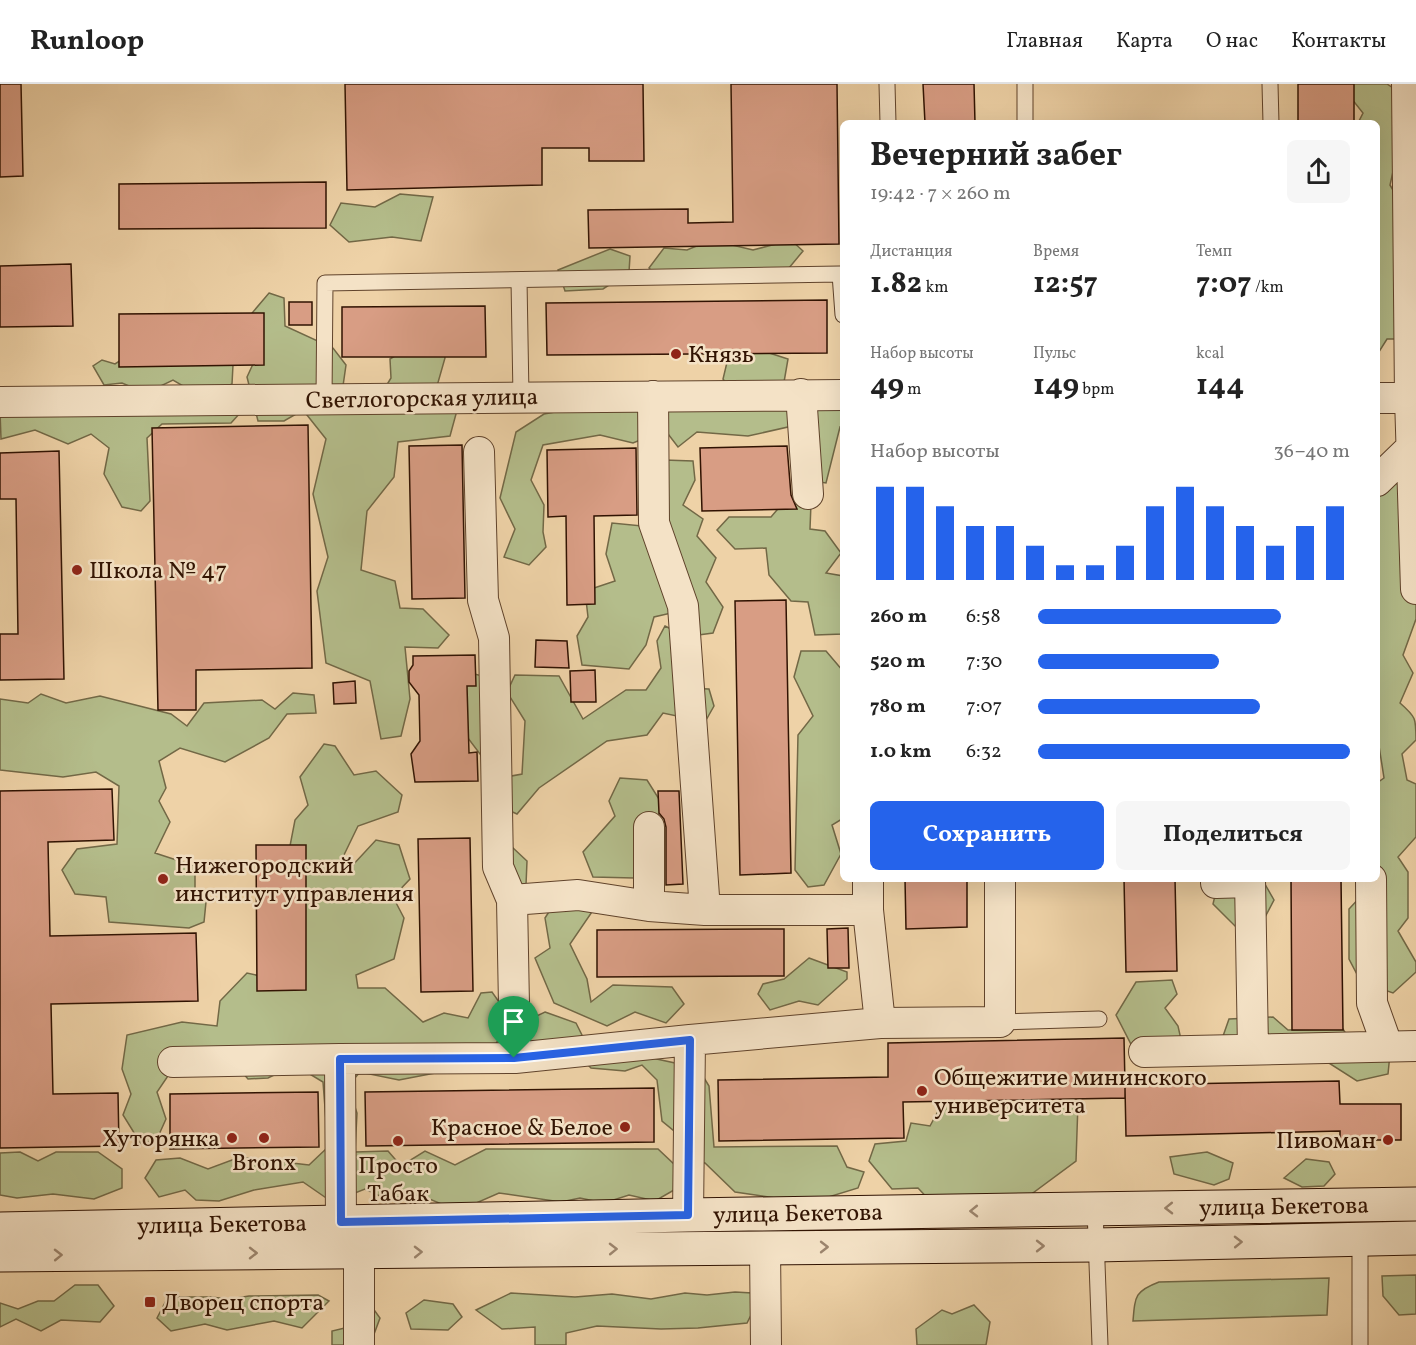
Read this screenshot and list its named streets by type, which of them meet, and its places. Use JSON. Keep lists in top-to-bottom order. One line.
{"streets":{"main road":["улица Бекетова"],"street":["Светлогорская улица"]},"places":{"other":["Князь","Школа № 47","Нижегородский институт управления","Общежитие мининского университета","Красное & Белое","Хуторянка","Bronx","Пивоман","Просто Табак"],"transit":["Дворец спорта"]},"page":{"header":"Runloop","nav":["Главная","Карта","О нас","Контакты"],"heading":["Вечерний забег","19:42 · 7 × 260 m"],"stats":[["Дистанция","1.82 km"],["Время","12:57"],["Темп","7:07 /km"],["Набор высоты","49 m"],["Пульс","149 bpm"],["kcal","144"]],"chart":["Набор высоты","36–40 m"],"list":[{"name":"260 m","note":"6:58"},{"name":"520 m","note":"7:30"},{"name":"780 m","note":"7:07"},{"name":"1.0 km","note":"6:32"}],"buttons":["Сохранить","Поделиться"]}}
